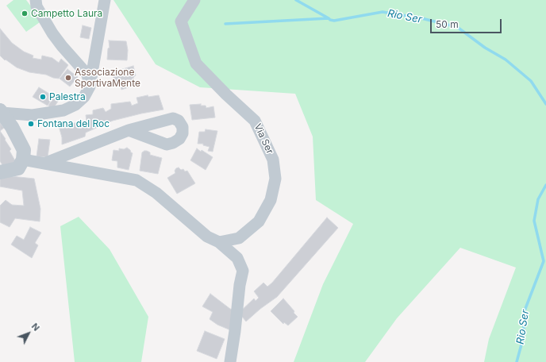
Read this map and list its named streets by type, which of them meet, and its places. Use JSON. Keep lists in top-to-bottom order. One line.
{"streets":{"street":["Via Ser"]},"water":["Rio Ser"],"places":["Campetto Laura","Associazione SportivaMente","Palestra","Fontana del Roc"],"scale_bar":"50 m","north":"top right"}
